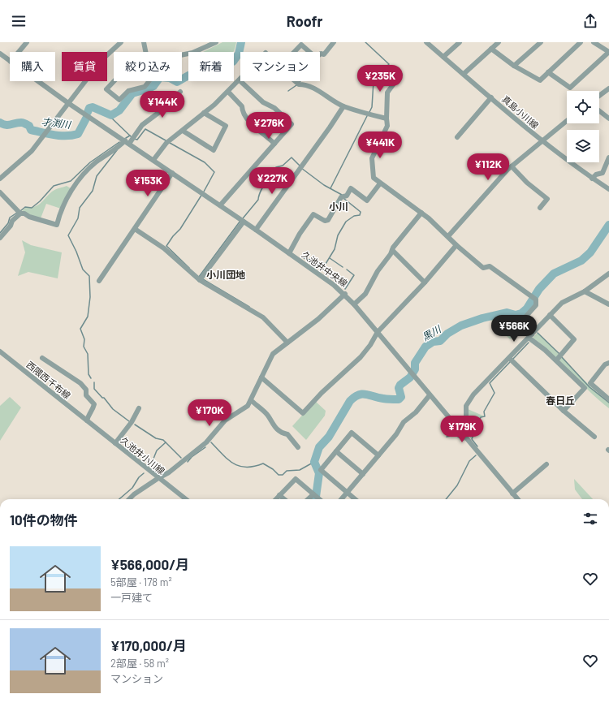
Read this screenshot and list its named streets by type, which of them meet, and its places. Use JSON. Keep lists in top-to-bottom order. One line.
{"streets":{"street":["真島小川線","久池井中央線","西隈西千布線","久池井小川線"]},"crossings":[["西隈西千布線","久池井小川線"]],"districts":["小川","小川団地","春日丘"],"water":["才渕川","黒川"],"page":{"header":"Roofr","chip":["購入","賃貸","絞り込み","新着","マンション"],"price":["¥235K","¥144K","¥276K","¥441K","¥112K","¥227K","¥153K","¥566K","¥170K","¥179K"],"heading":"10件の物件","list":[{"name":"¥566,000/月","note":"5部屋 · 178 m² · 一戸建て"},{"name":"¥170,000/月","note":"2部屋 · 58 m² · マンション"}]}}
